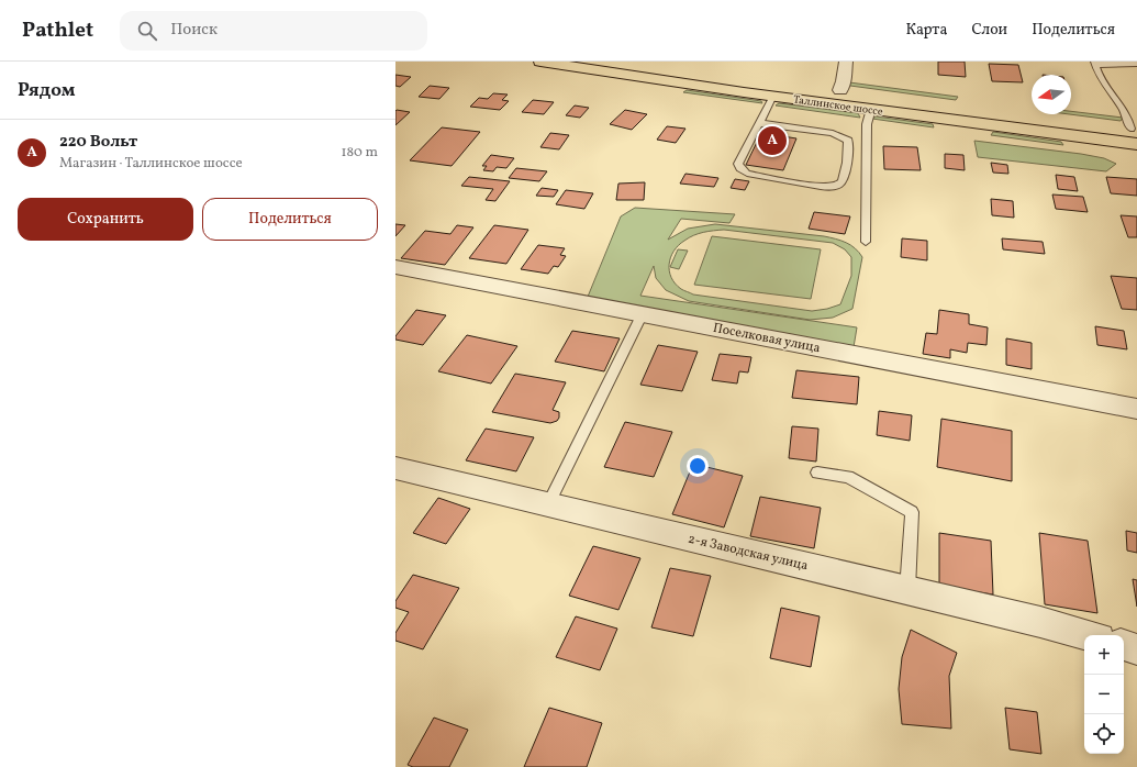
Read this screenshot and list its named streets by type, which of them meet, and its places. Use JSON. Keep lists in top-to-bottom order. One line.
{"streets":{"main road":["Таллинское шоссе"],"street":["Поселковая улица","2-я Заводская улица"]},"north":"left","page":{"header":"Pathlet","search":"Поиск","nav":["Карта","Слои","Поделиться"],"heading":"Рядом","list":[{"mark":"A","name":"220 Вольт","note":"Магазин · Таллинское шоссе","value":"180 m"}],"pins":"A","buttons":["Сохранить","Поделиться"],"map_buttons":["+","−"]}}
